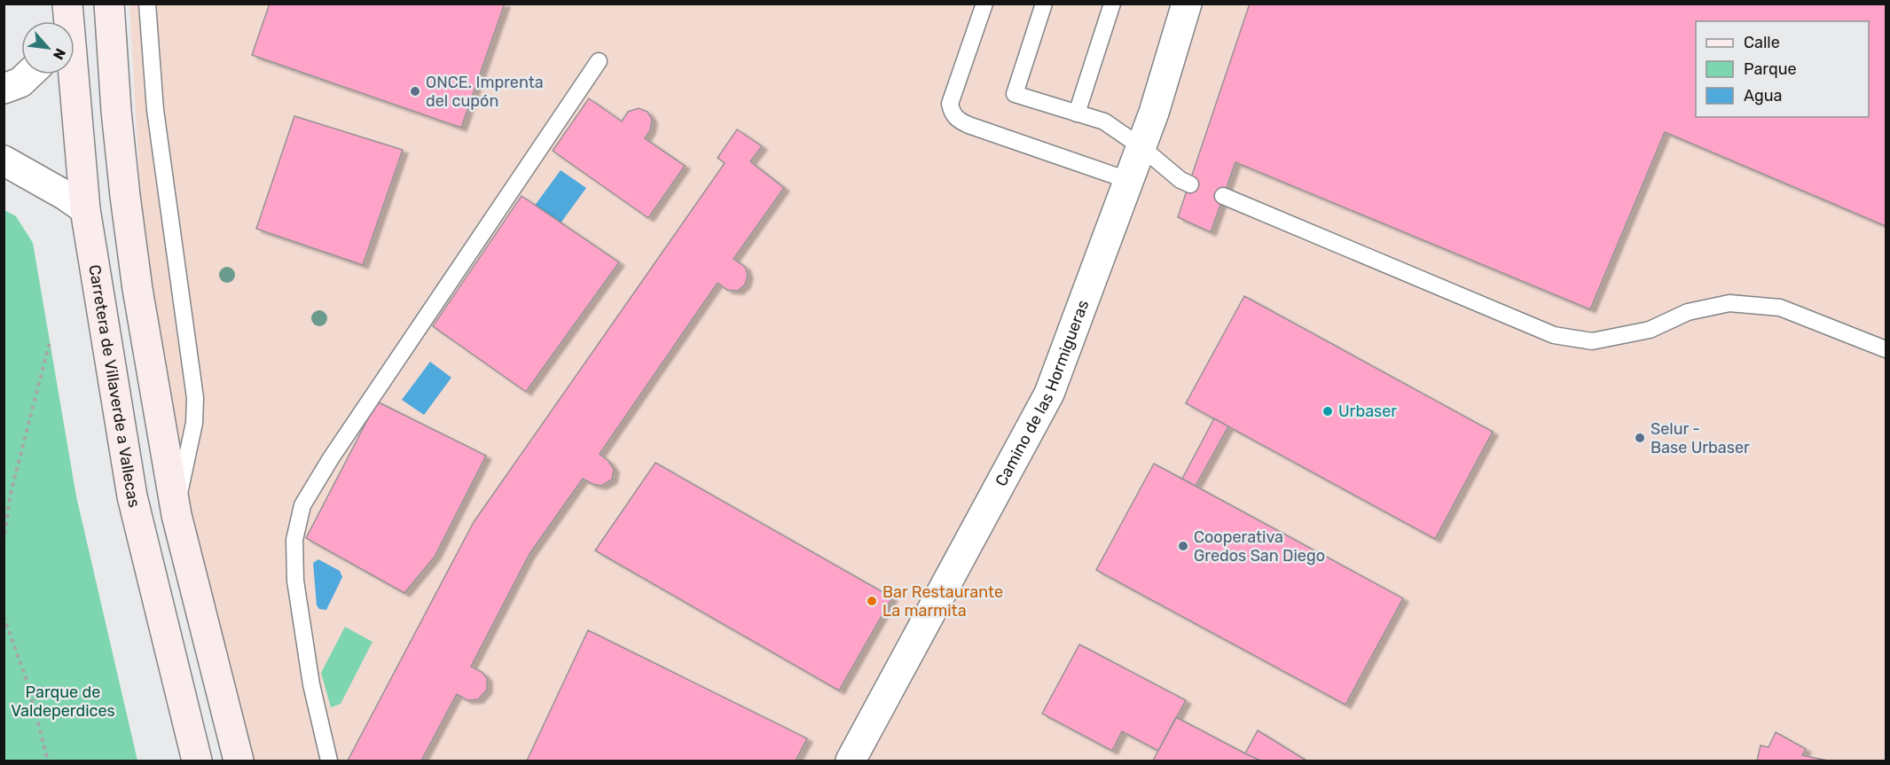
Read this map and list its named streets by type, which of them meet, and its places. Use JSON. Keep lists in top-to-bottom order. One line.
{"streets":{"main road":["Carretera de Villaverde a Vallecas"],"street":["Camino de las Hormigueras"]},"parks":["Parque de Valdeperdices"],"places":["ONCE. Imprenta del cupón","Urbaser","Selur - Base Urbaser","Cooperativa Gredos San Diego","Bar Restaurante La marmita"],"legend":["Calle","Parque","Agua"],"north":"bottom right"}
